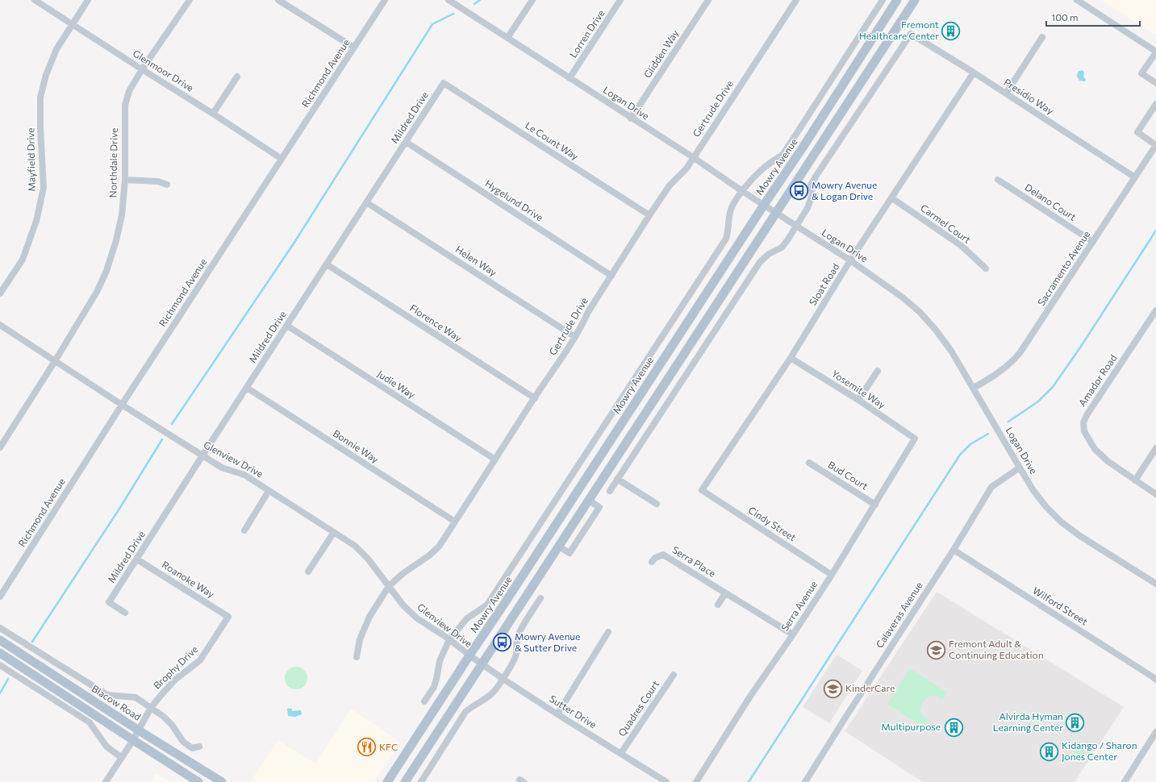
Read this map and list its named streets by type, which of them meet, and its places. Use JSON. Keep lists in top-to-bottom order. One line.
{"streets":{"main road":["Mowry Avenue","Blacow Road"],"street":["Lorren Drive","Glidden Way","Glenmoor Drive","Richmond Avenue","Presidio Way","Logan Drive","Gertrude Drive","Mildred Drive","Le Count Way","Mayfield Drive","Northdale Drive","Hygelund Drive","Delano Court","Carmel Court","Helen Way","Sacramento Avenue","Sloat Road","Florence Way","Amador Road","Judie Way","Yosemite Way","Bonnie Way","Glenview Drive","Bud Court","Cindy Street","Serra Place","Roanoke Way","Serra Avenue","Wilford Street","Calaveras Avenue","Brophy Drive","Quadres Court","Sutter Drive"]},"crossings":[["Lorren Drive","Logan Drive"],["Glidden Way","Logan Drive"],["Glenmoor Drive","Richmond Avenue"],["Glenmoor Drive","Mayfield Drive"],["Glenmoor Drive","Northdale Drive"],["Richmond Avenue","Glenview Drive"],["Presidio Way","Logan Drive"],["Presidio Way","Sacramento Avenue"],["Presidio Way","Sloat Road"],["Logan Drive","Gertrude Drive"],["Logan Drive","Mowry Avenue"],["Logan Drive","Sacramento Avenue"],["Logan Drive","Sloat Road"],["Logan Drive","Calaveras Avenue"],["Gertrude Drive","Le Count Way"],["Gertrude Drive","Hygelund Drive"],["Gertrude Drive","Helen Way"],["Gertrude Drive","Florence Way"],["Gertrude Drive","Judie Way"],["Gertrude Drive","Bonnie Way"],["Gertrude Drive","Glenview Drive"],["Mildred Drive","Le Count Way"],["Mildred Drive","Hygelund Drive"],["Mildred Drive","Helen Way"],["Mildred Drive","Florence Way"],["Mildred Drive","Judie Way"],["Mildred Drive","Bonnie Way"],["Mildred Drive","Glenview Drive"],["Mildred Drive","Roanoke Way"],["Northdale Drive","Glenview Drive"],["Mowry Avenue","Glenview Drive"],["Mowry Avenue","Sutter Drive"],["Delano Court","Sacramento Avenue"],["Carmel Court","Sloat Road"],["Sloat Road","Yosemite Way"],["Sloat Road","Cindy Street"],["Yosemite Way","Serra Avenue"],["Glenview Drive","Sutter Drive"],["Bud Court","Serra Avenue"],["Cindy Street","Serra Avenue"],["Serra Place","Serra Avenue"],["Roanoke Way","Brophy Drive"],["Wilford Street","Calaveras Avenue"],["Brophy Drive","Blacow Road"],["Quadres Court","Sutter Drive"]],"places":{"building":["Fremont Healthcare Center","Alvirda Hyman Learning Center","Multipurpose","Kidango / Sharon Jones Center"],"bus stop":["Mowry Avenue & Logan Drive","Mowry Avenue & Sutter Drive"],"school or university":["Fremont Adult & Continuing Education","KinderCare"],"restaurant":["KFC"]},"scale_bar":"100 m"}
